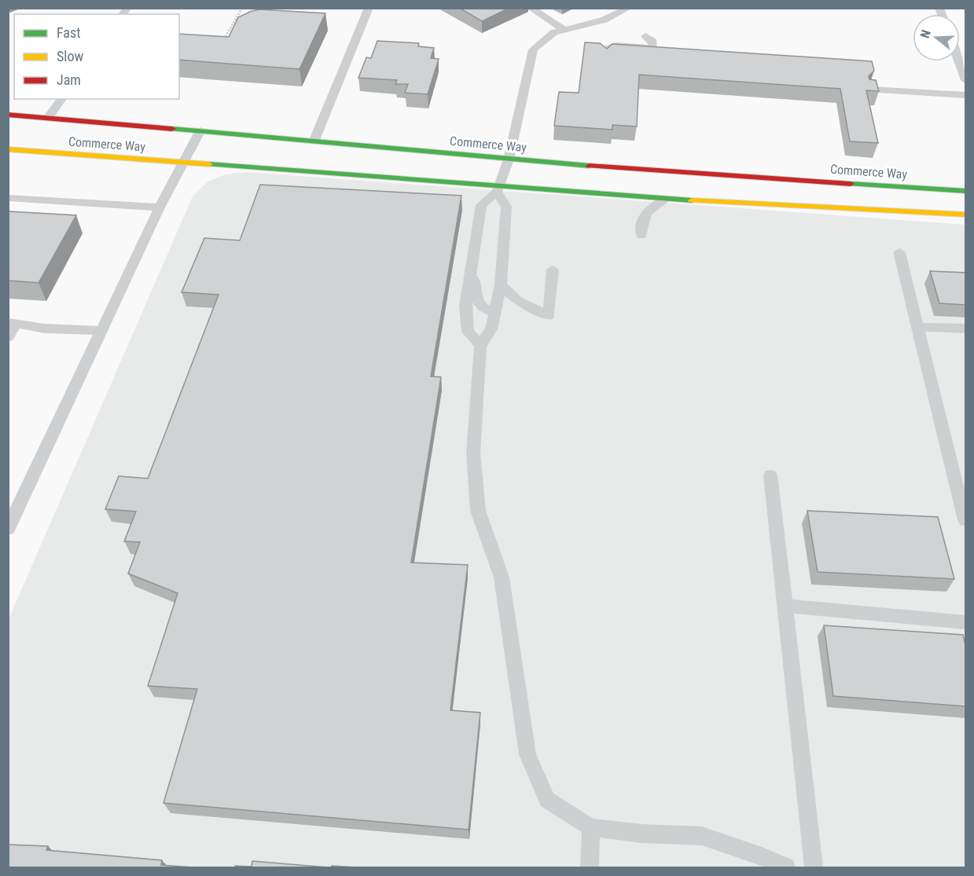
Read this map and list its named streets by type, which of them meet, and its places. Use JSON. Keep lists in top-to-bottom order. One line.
{"streets":{"street":["Commerce Way"]},"legend":["Fast","Slow","Jam"],"north":"left"}
